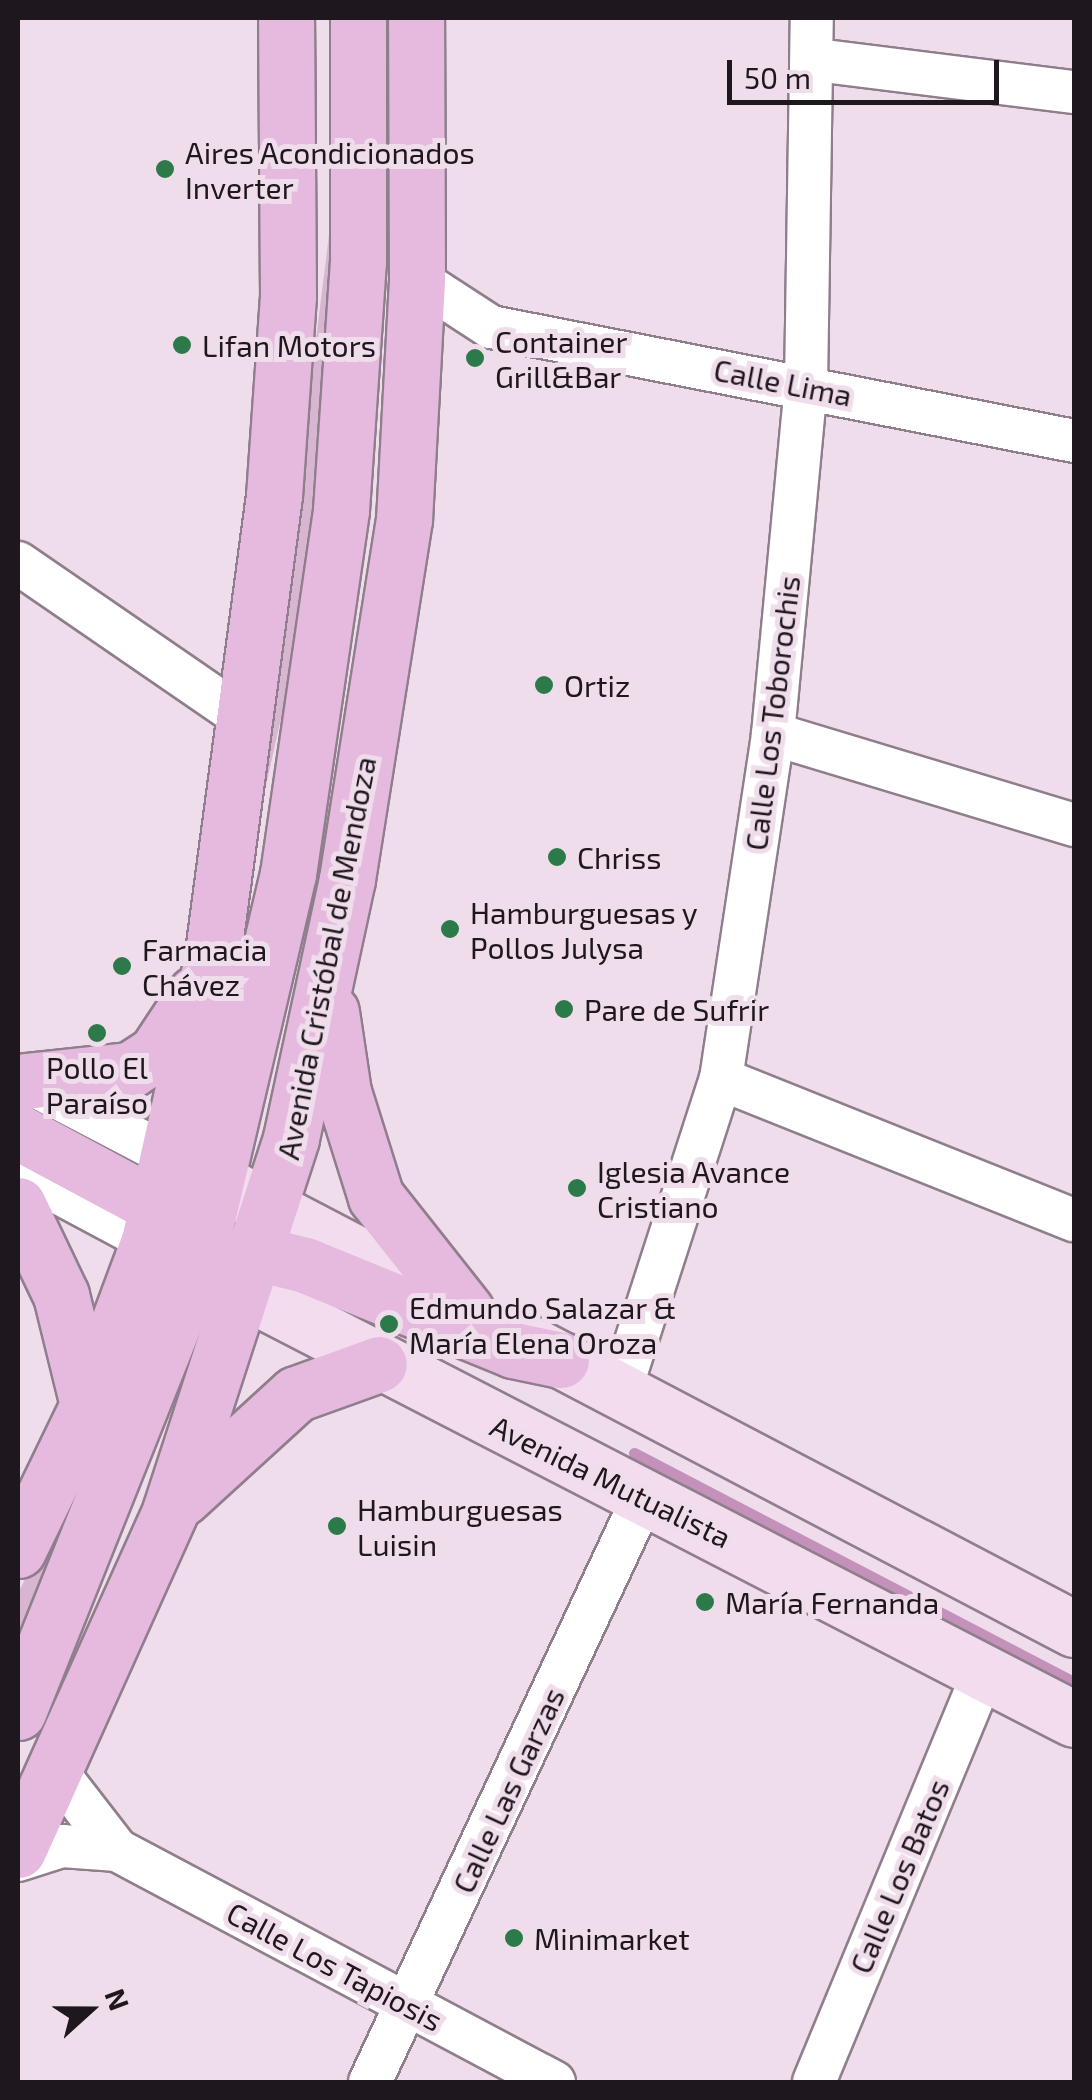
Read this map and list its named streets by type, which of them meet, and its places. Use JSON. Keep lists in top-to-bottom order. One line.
{"streets":{"main road":["Avenida Cristóbal de Mendoza","Avenida Mutualista"],"street":["Calle Lima","Calle Los Toborochis","Calle Las Garzas","Calle Los Batos","Calle Los Tapiosis"]},"crossings":[["Calle Lima","Calle Los Toborochis"],["Calle Lima","Avenida Cristóbal de Mendoza"],["Calle Los Toborochis","Avenida Mutualista"],["Avenida Cristóbal de Mendoza","Avenida Mutualista"],["Avenida Cristóbal de Mendoza","Calle Los Tapiosis"],["Avenida Mutualista","Calle Las Garzas"],["Avenida Mutualista","Calle Los Batos"],["Calle Las Garzas","Calle Los Tapiosis"]],"places":["Aires Acondicionados Inverter","Lifan Motors","Container Grill&Bar","Ortiz","Chriss","Hamburguesas y Pollos Julysa","Farmacia Chávez","Pare de Sufrir","Pollo El Paraíso","Iglesia Avance Cristiano","Edmundo Salazar & María Elena Oroza","Hamburguesas Luisin","María Fernanda","Minimarket"],"scale_bar":"50 m","north":"right"}
